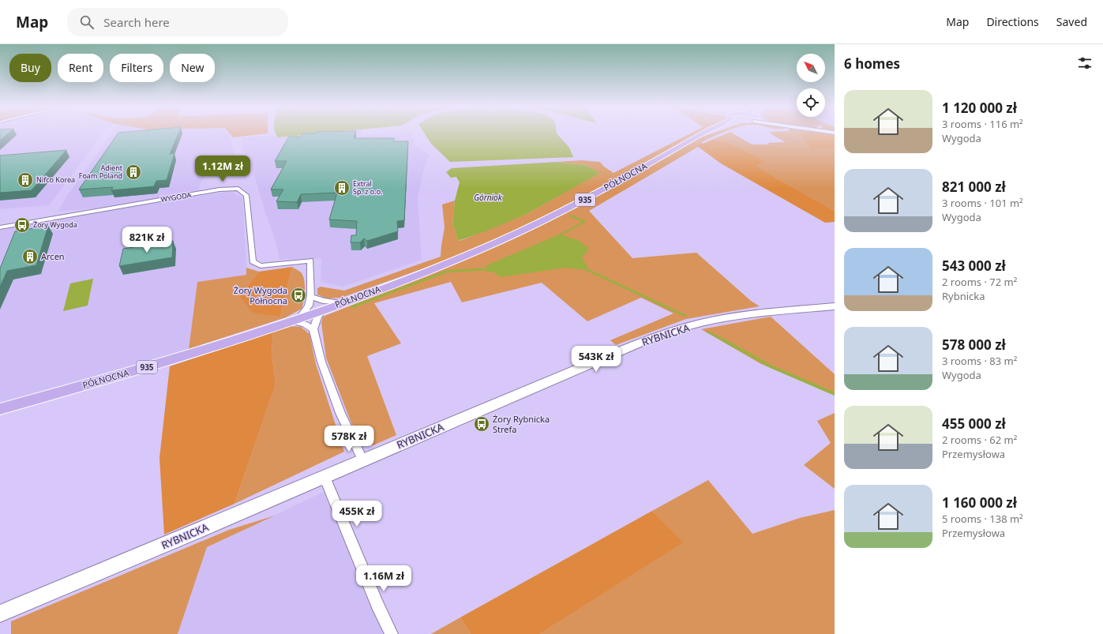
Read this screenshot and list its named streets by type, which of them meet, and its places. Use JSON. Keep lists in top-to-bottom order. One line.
{"streets":{"main road":["PÓŁNOCNA","935"],"street":["WYGODA","RYBNICKA"]},"crossings":[["PÓŁNOCNA","WYGODA"]],"water":["Górniok"],"places":{"building":["Adient Foam Poland","Nifco Korea","Extral Sp. z o.o.","Arcen"],"bus stop":["Żory Wygoda","Żory Wygoda Północna","Żory Rybnicka Strefa"]},"north":"top left","page":{"header":"Map","search":"Search here","nav":["Map","Directions","Saved"],"heading":"6 homes","chip":["Buy","Rent","Filters","New"],"list":[{"name":"1 120 000 zł","note":"3 rooms · 116 m² · Wygoda"},{"name":"821 000 zł","note":"3 rooms · 101 m² · Wygoda"},{"name":"543 000 zł","note":"2 rooms · 72 m² · Rybnicka"},{"name":"578 000 zł","note":"3 rooms · 83 m² · Wygoda"},{"name":"455 000 zł","note":"2 rooms · 62 m² · Przemysłowa"},{"name":"1 160 000 zł","note":"5 rooms · 138 m² · Przemysłowa"}],"price":["1.12M zł","821K zł","543K zł","578K zł","455K zł","1.16M zł"]}}
